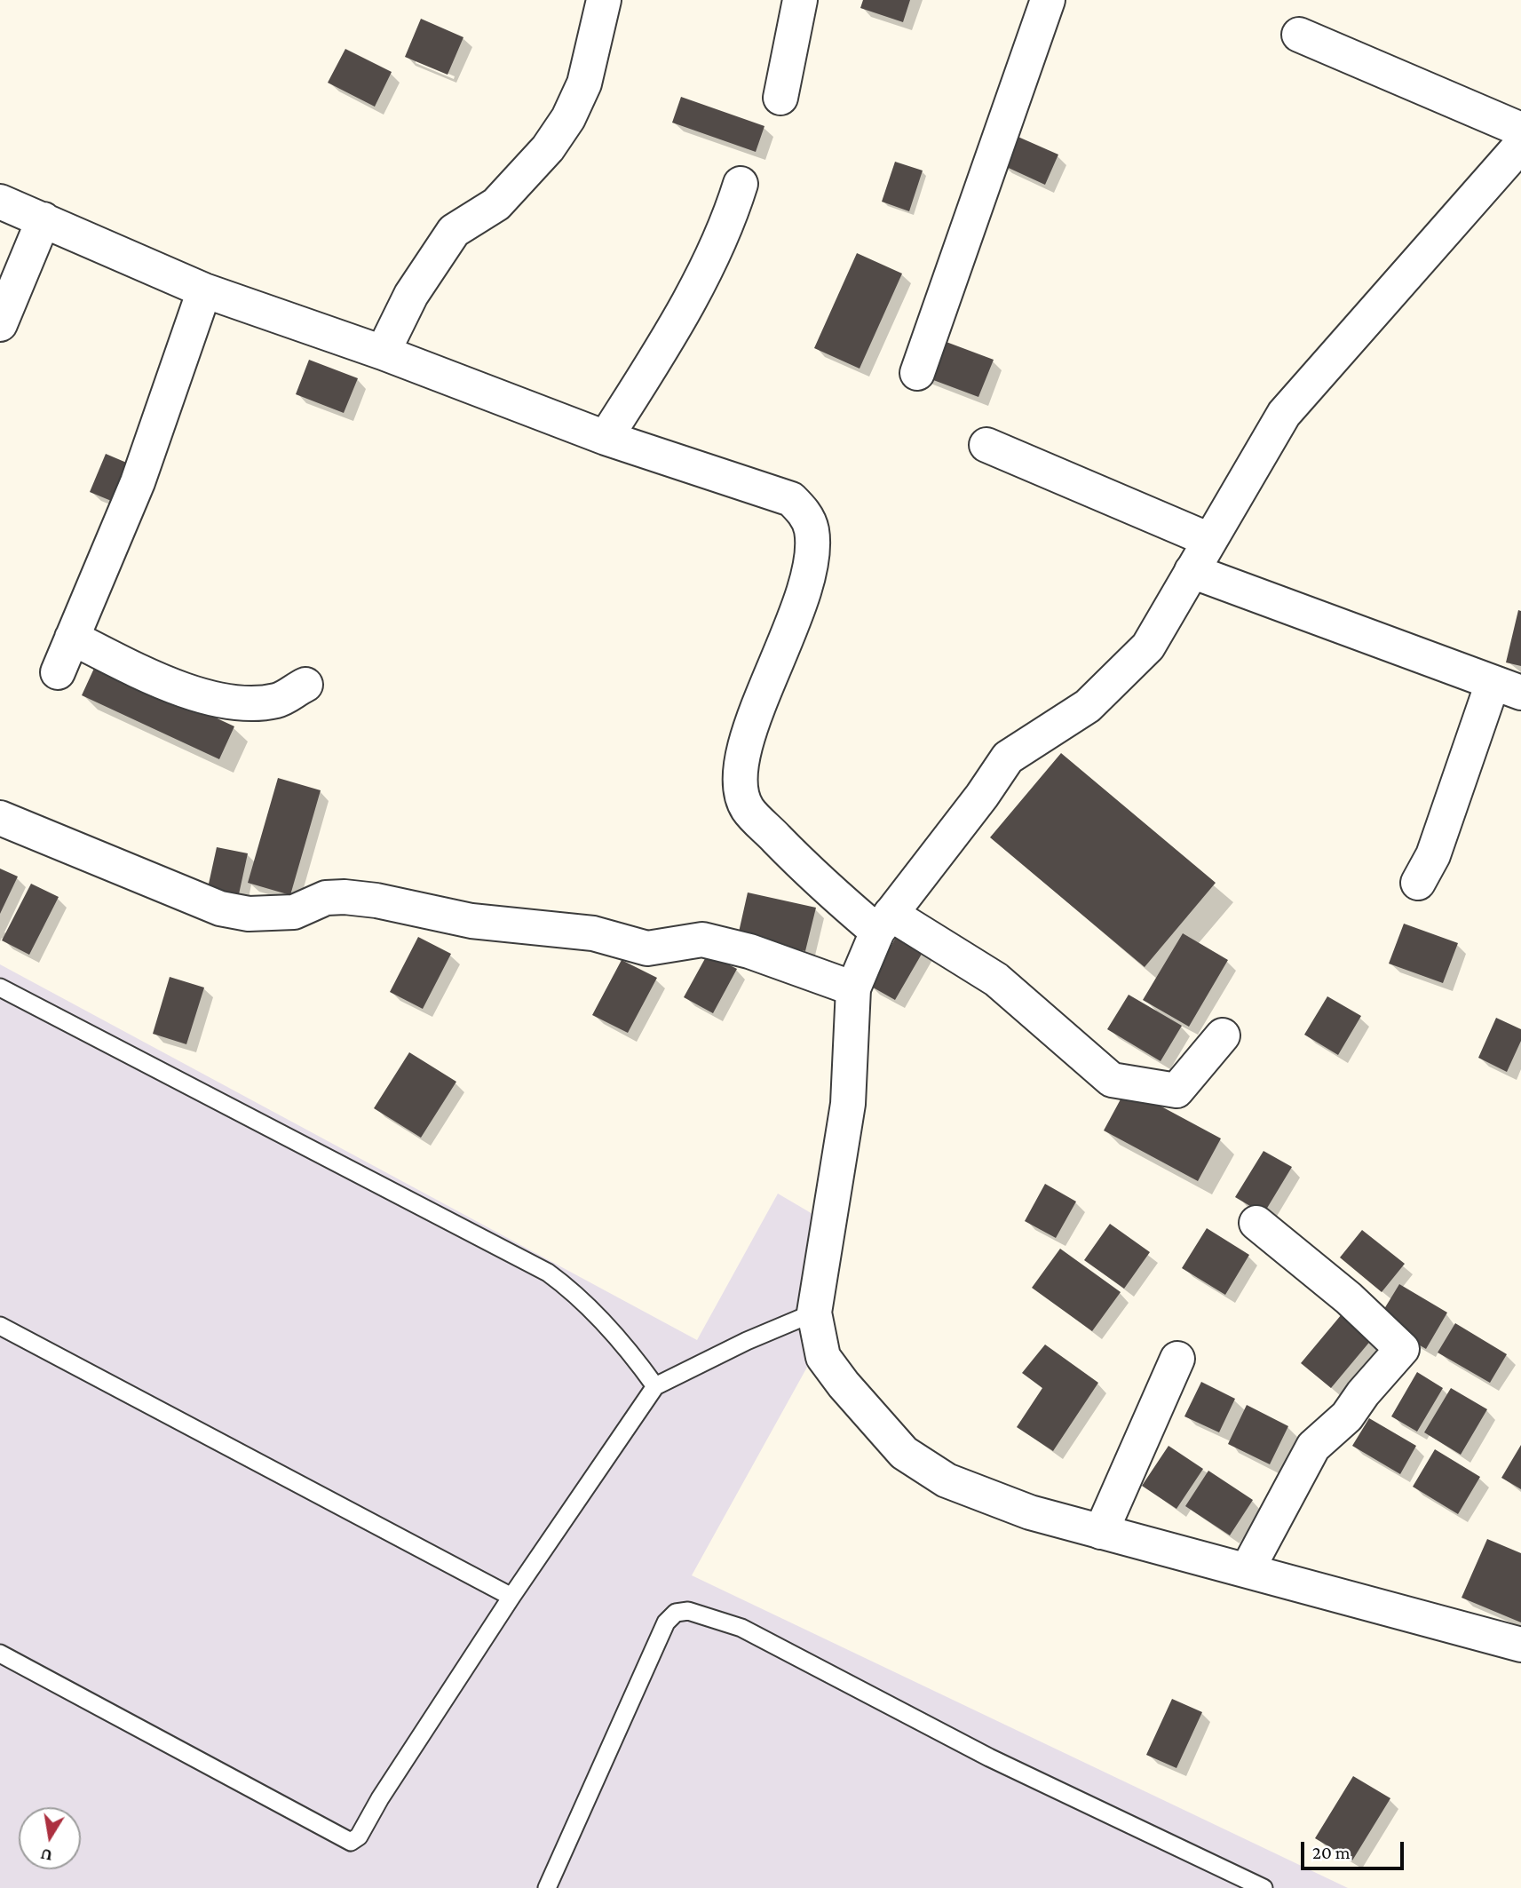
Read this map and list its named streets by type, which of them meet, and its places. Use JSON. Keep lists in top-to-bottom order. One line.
{"scale_bar":"20 m","north":"bottom"}
